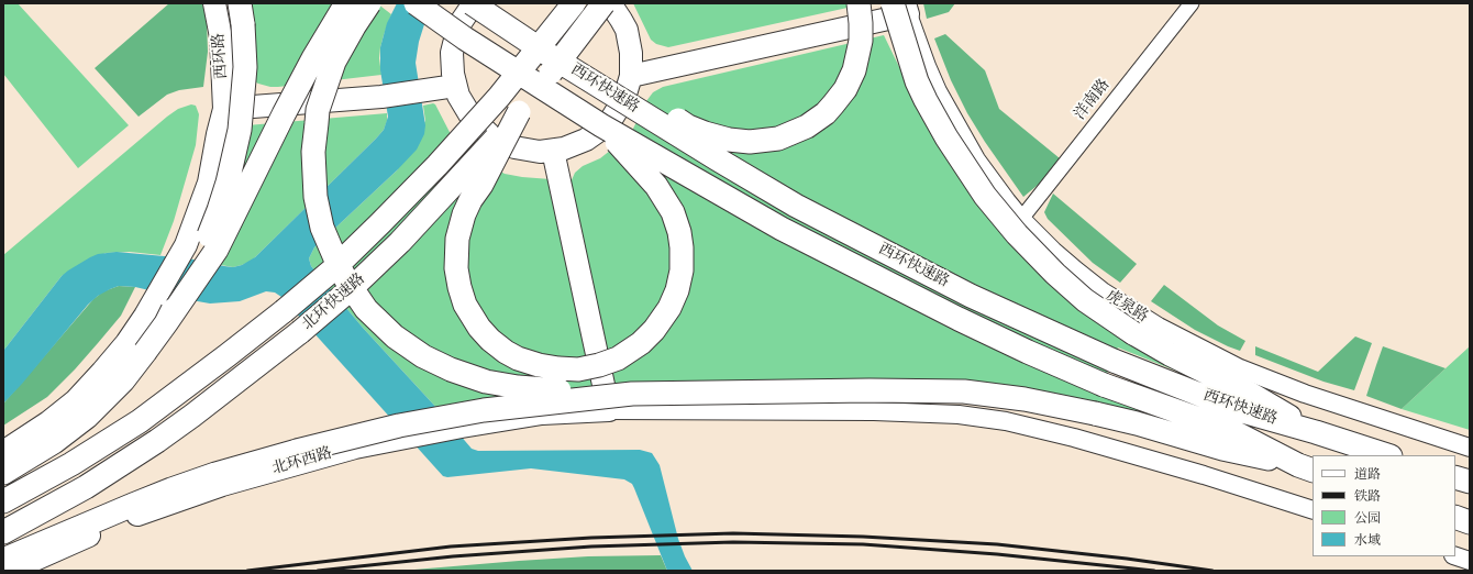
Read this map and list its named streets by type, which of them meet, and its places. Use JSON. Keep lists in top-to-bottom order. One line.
{"streets":{"highway":["西环快速路","北环快速路"],"main road":["西环路","北环西路"],"street":["洋南路","虎泉路"]},"crossings":[["洋南路","虎泉路"]],"legend":["道路","铁路","公园","水域"]}
